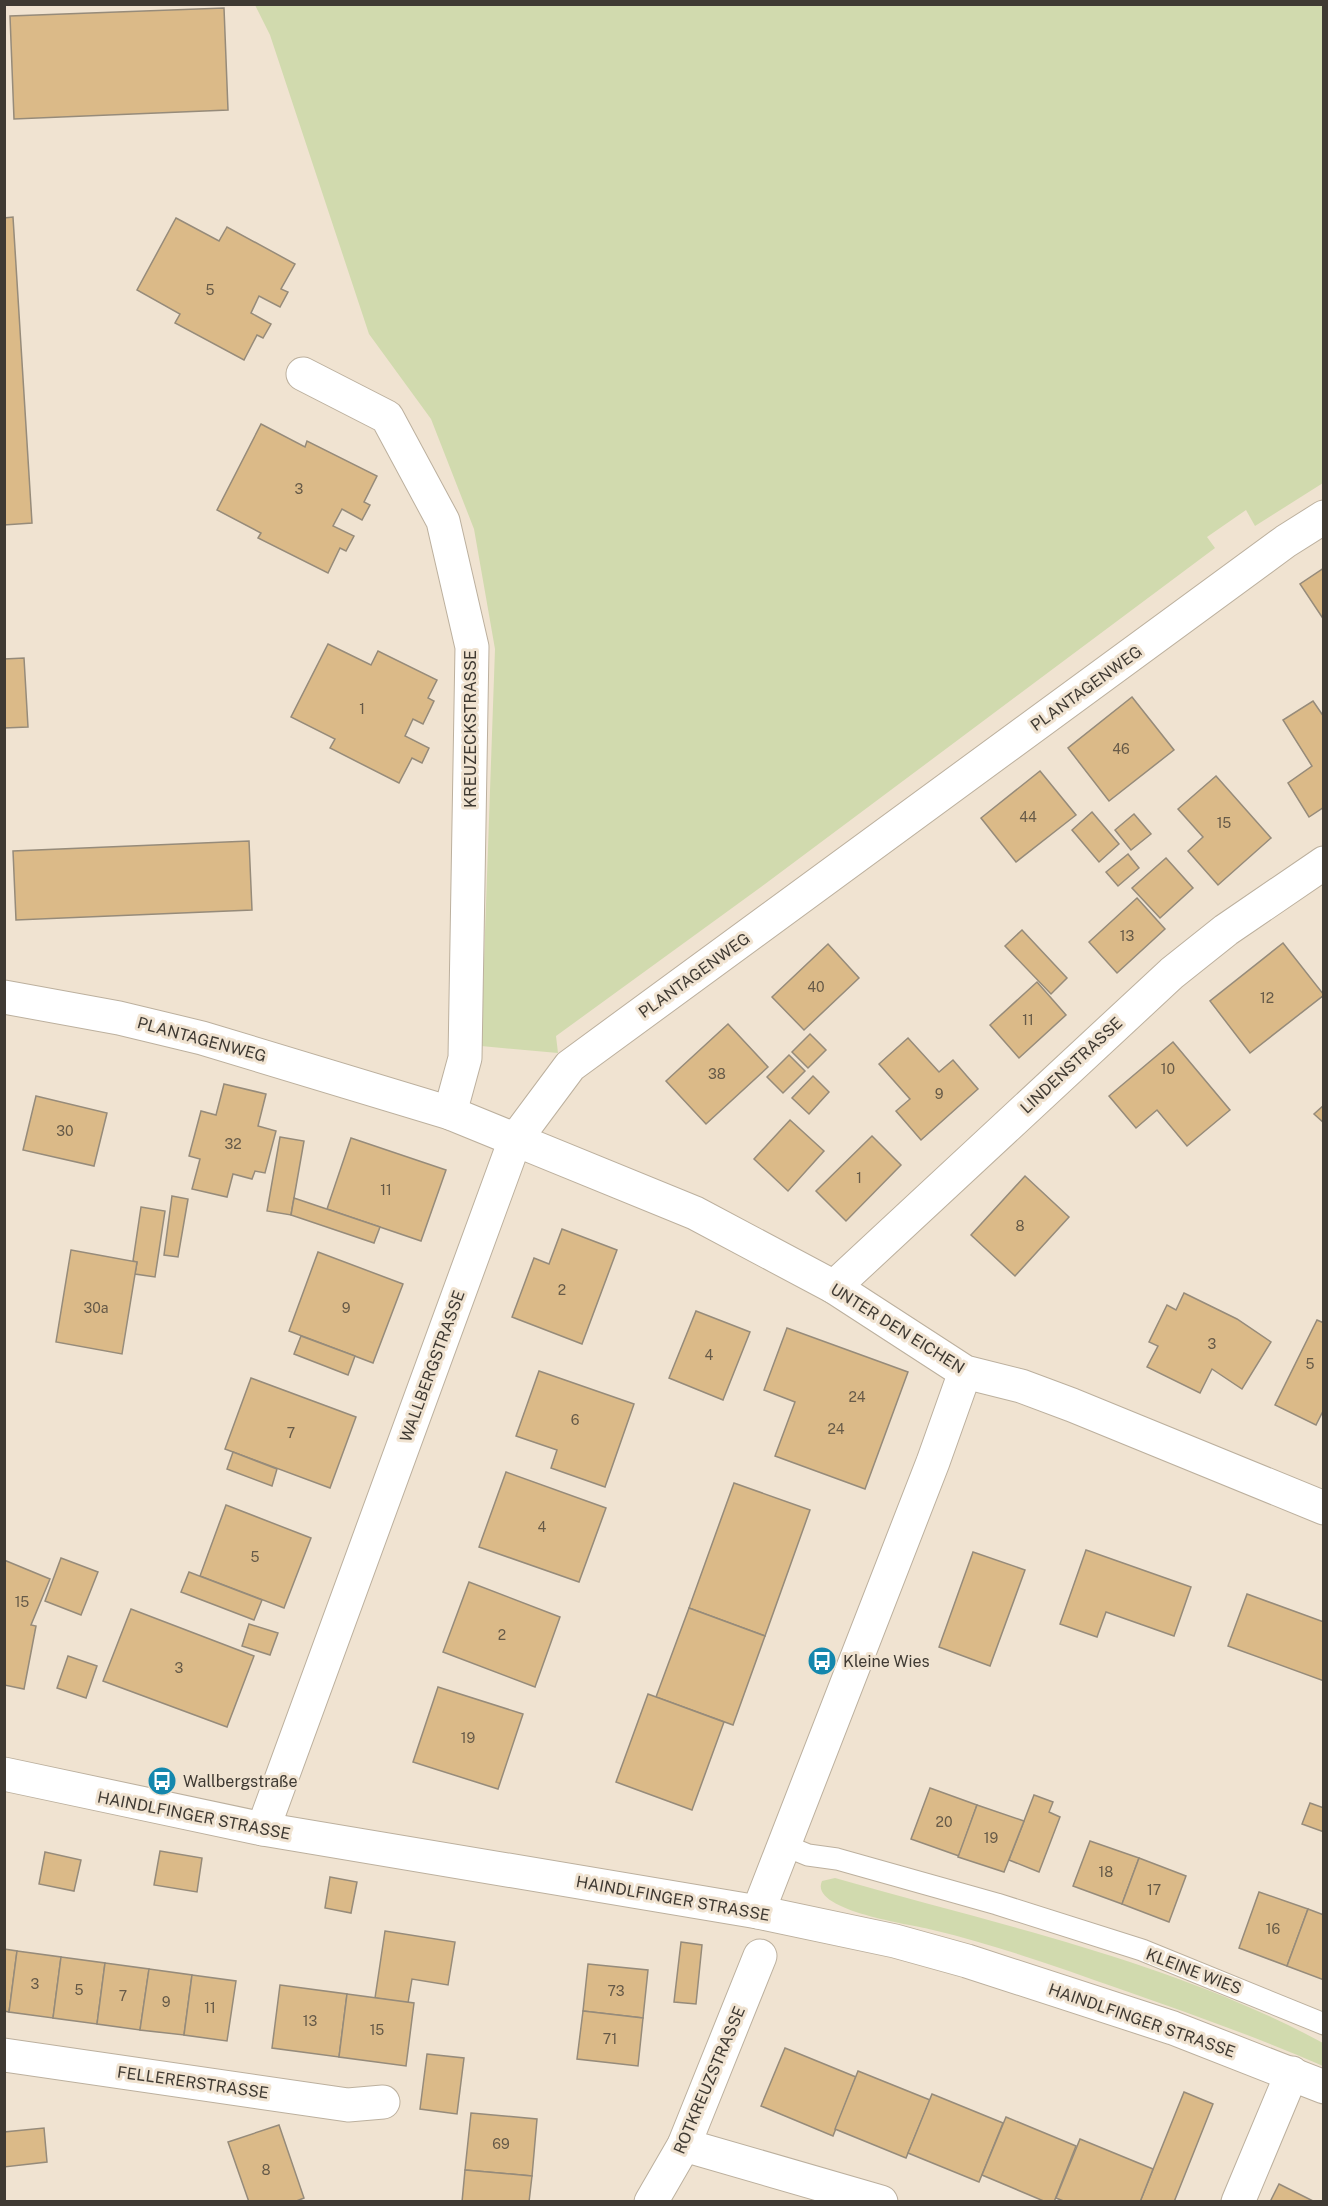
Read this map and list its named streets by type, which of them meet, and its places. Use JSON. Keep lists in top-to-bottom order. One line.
{"streets":{"street":["PLANTAGENWEG","KREUZECKSTRASSE","LINDENSTRASSE","UNTER DEN EICHEN","WALLBERGSTRASSE","HAINDLFINGER STRASSE","ROTKREUZSTRASSE","FELLERERSTRASSE"],"lane":["KLEINE WIES"]},"crossings":[["PLANTAGENWEG","KREUZECKSTRASSE"],["PLANTAGENWEG","UNTER DEN EICHEN"],["PLANTAGENWEG","WALLBERGSTRASSE"],["LINDENSTRASSE","UNTER DEN EICHEN"],["UNTER DEN EICHEN","WALLBERGSTRASSE"],["WALLBERGSTRASSE","HAINDLFINGER STRASSE"]],"places":{"bus stop":["Kleine Wies","Wallbergstraße"]},"house_numbers":["5","3","1","46","44","15","13","40","12","11","10","38","9","30","32","1","11","8","2","30a","9","3","4","5","24","6","24","7","4","5","15","2","3","19","20","19","18","17","16","3","5","73","7","9","11","13","15","71","69","8"]}
